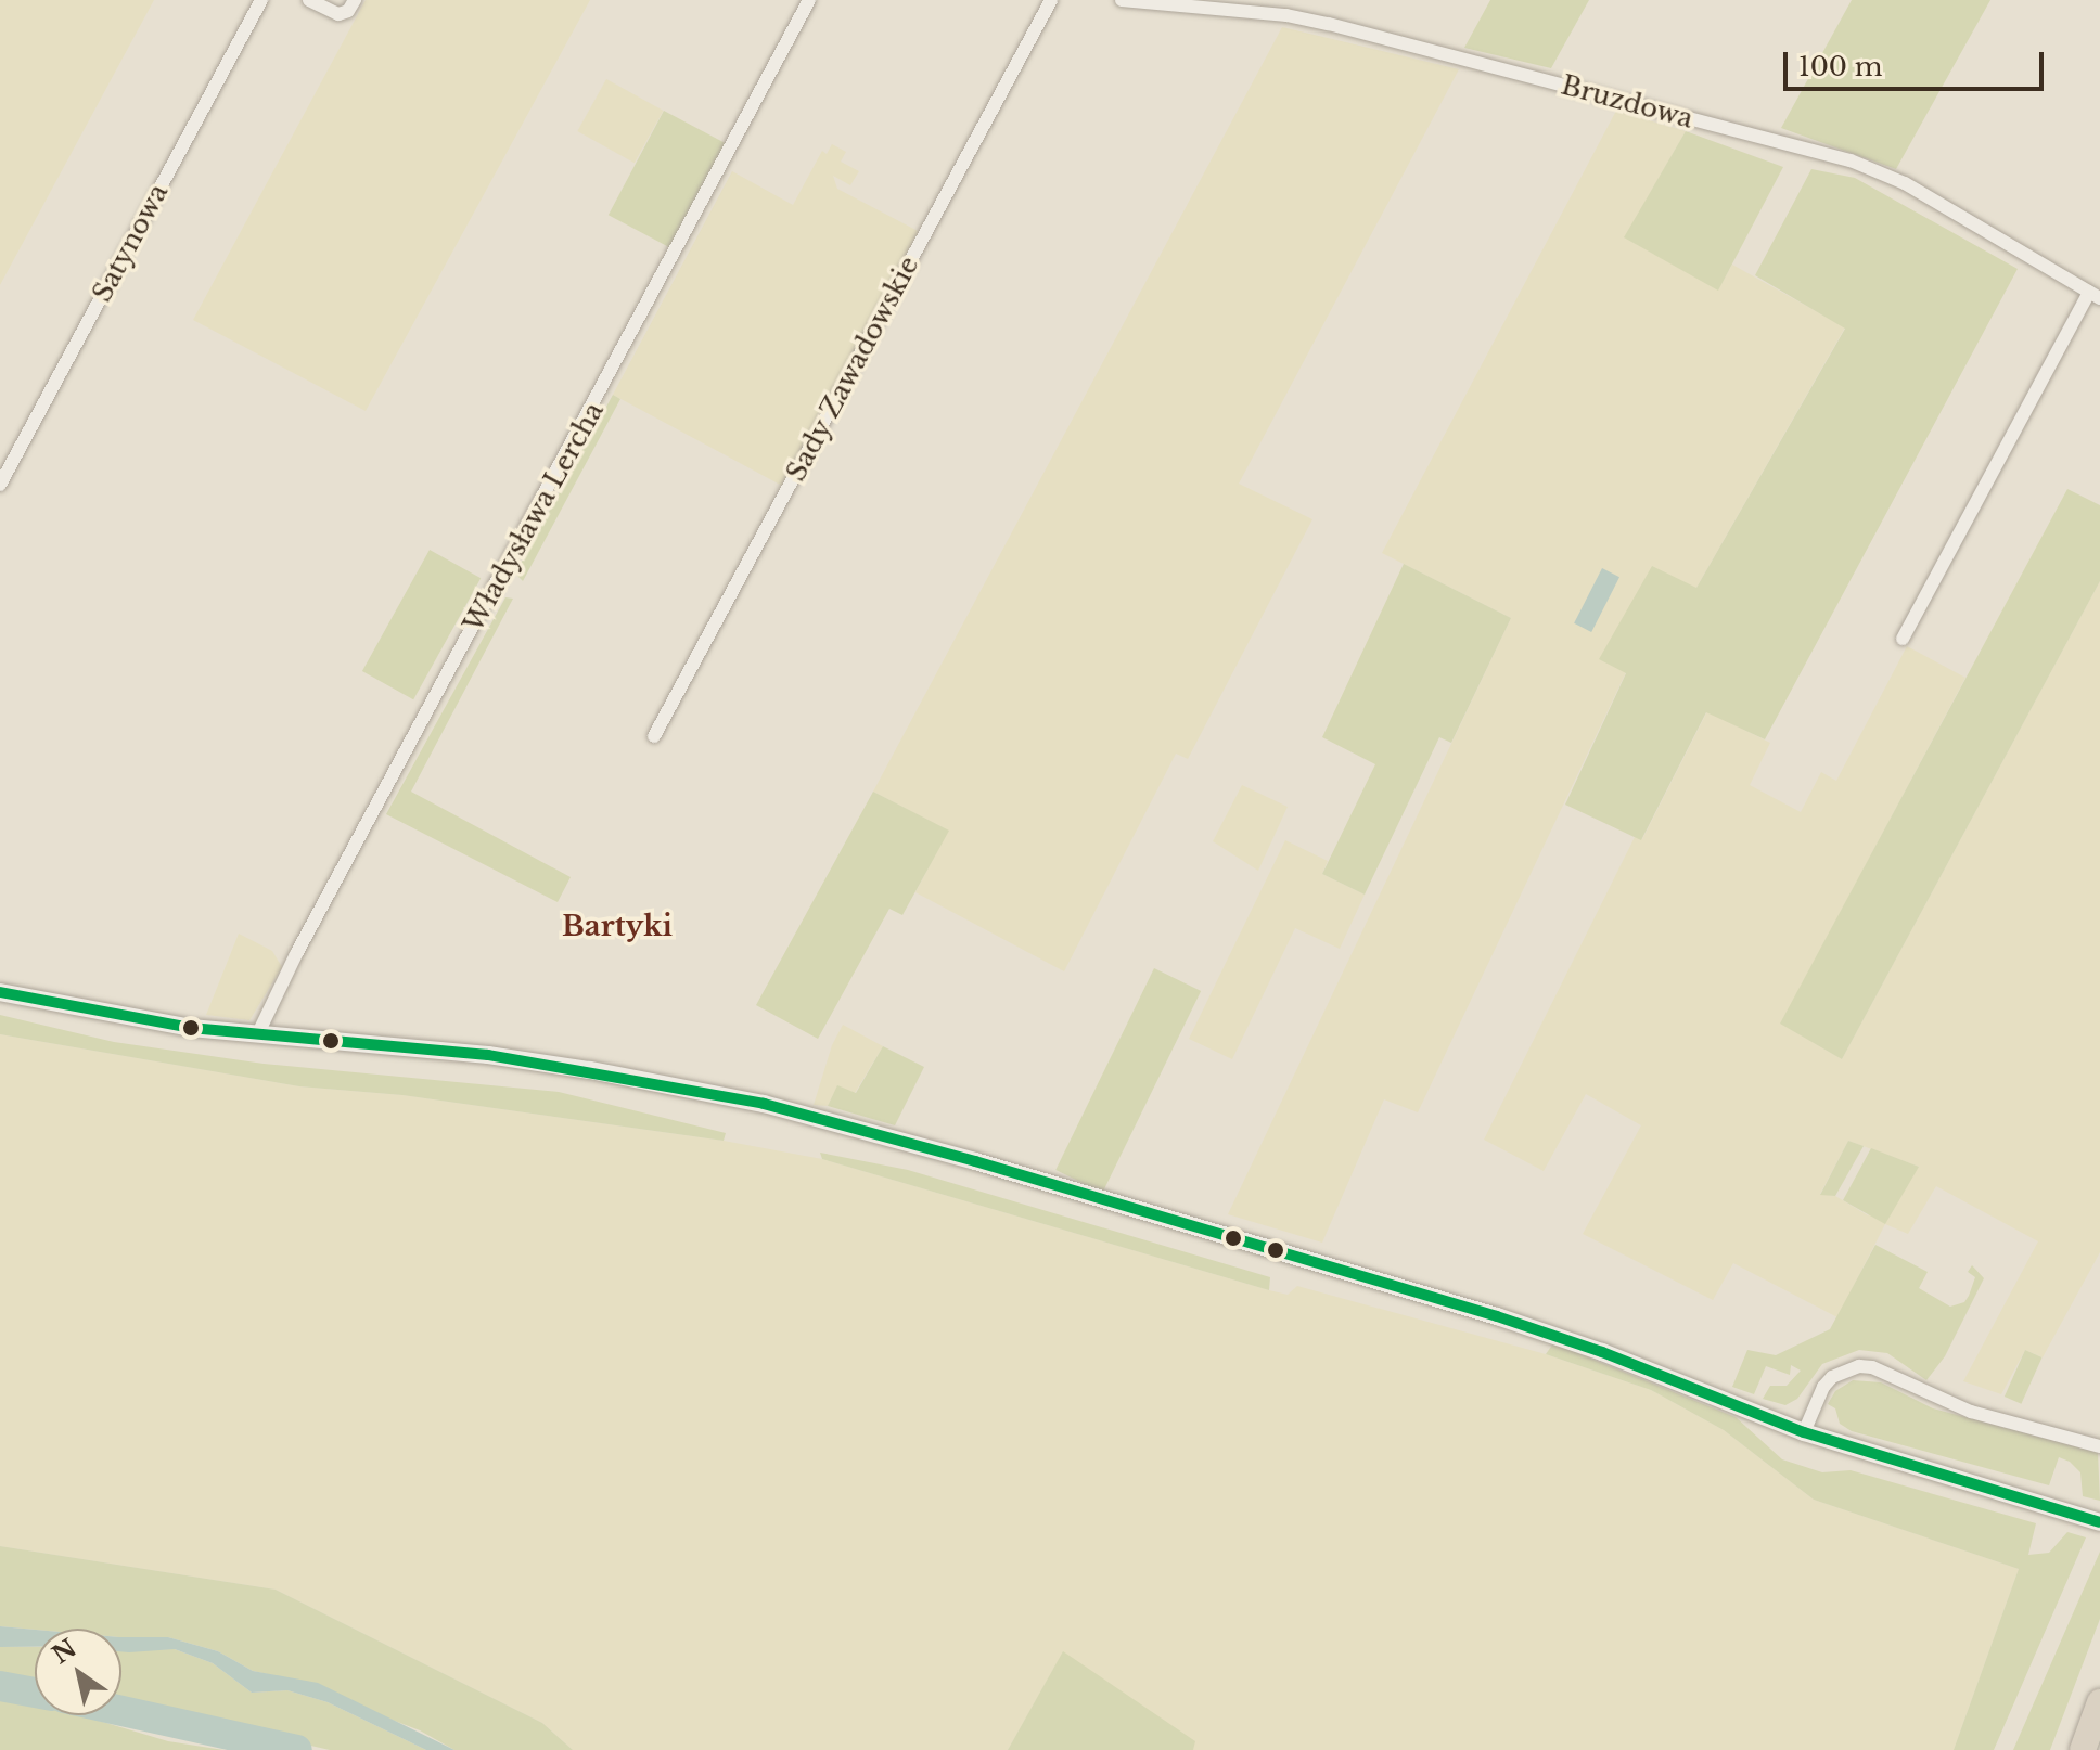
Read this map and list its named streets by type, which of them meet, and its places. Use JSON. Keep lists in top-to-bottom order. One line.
{"streets":{"street":["Bruzdowa","Satynowa","Sady Zawadowskie","Władysława Lercha"]},"districts":["Bartyki"],"scale_bar":"100 m","north":"top left"}
